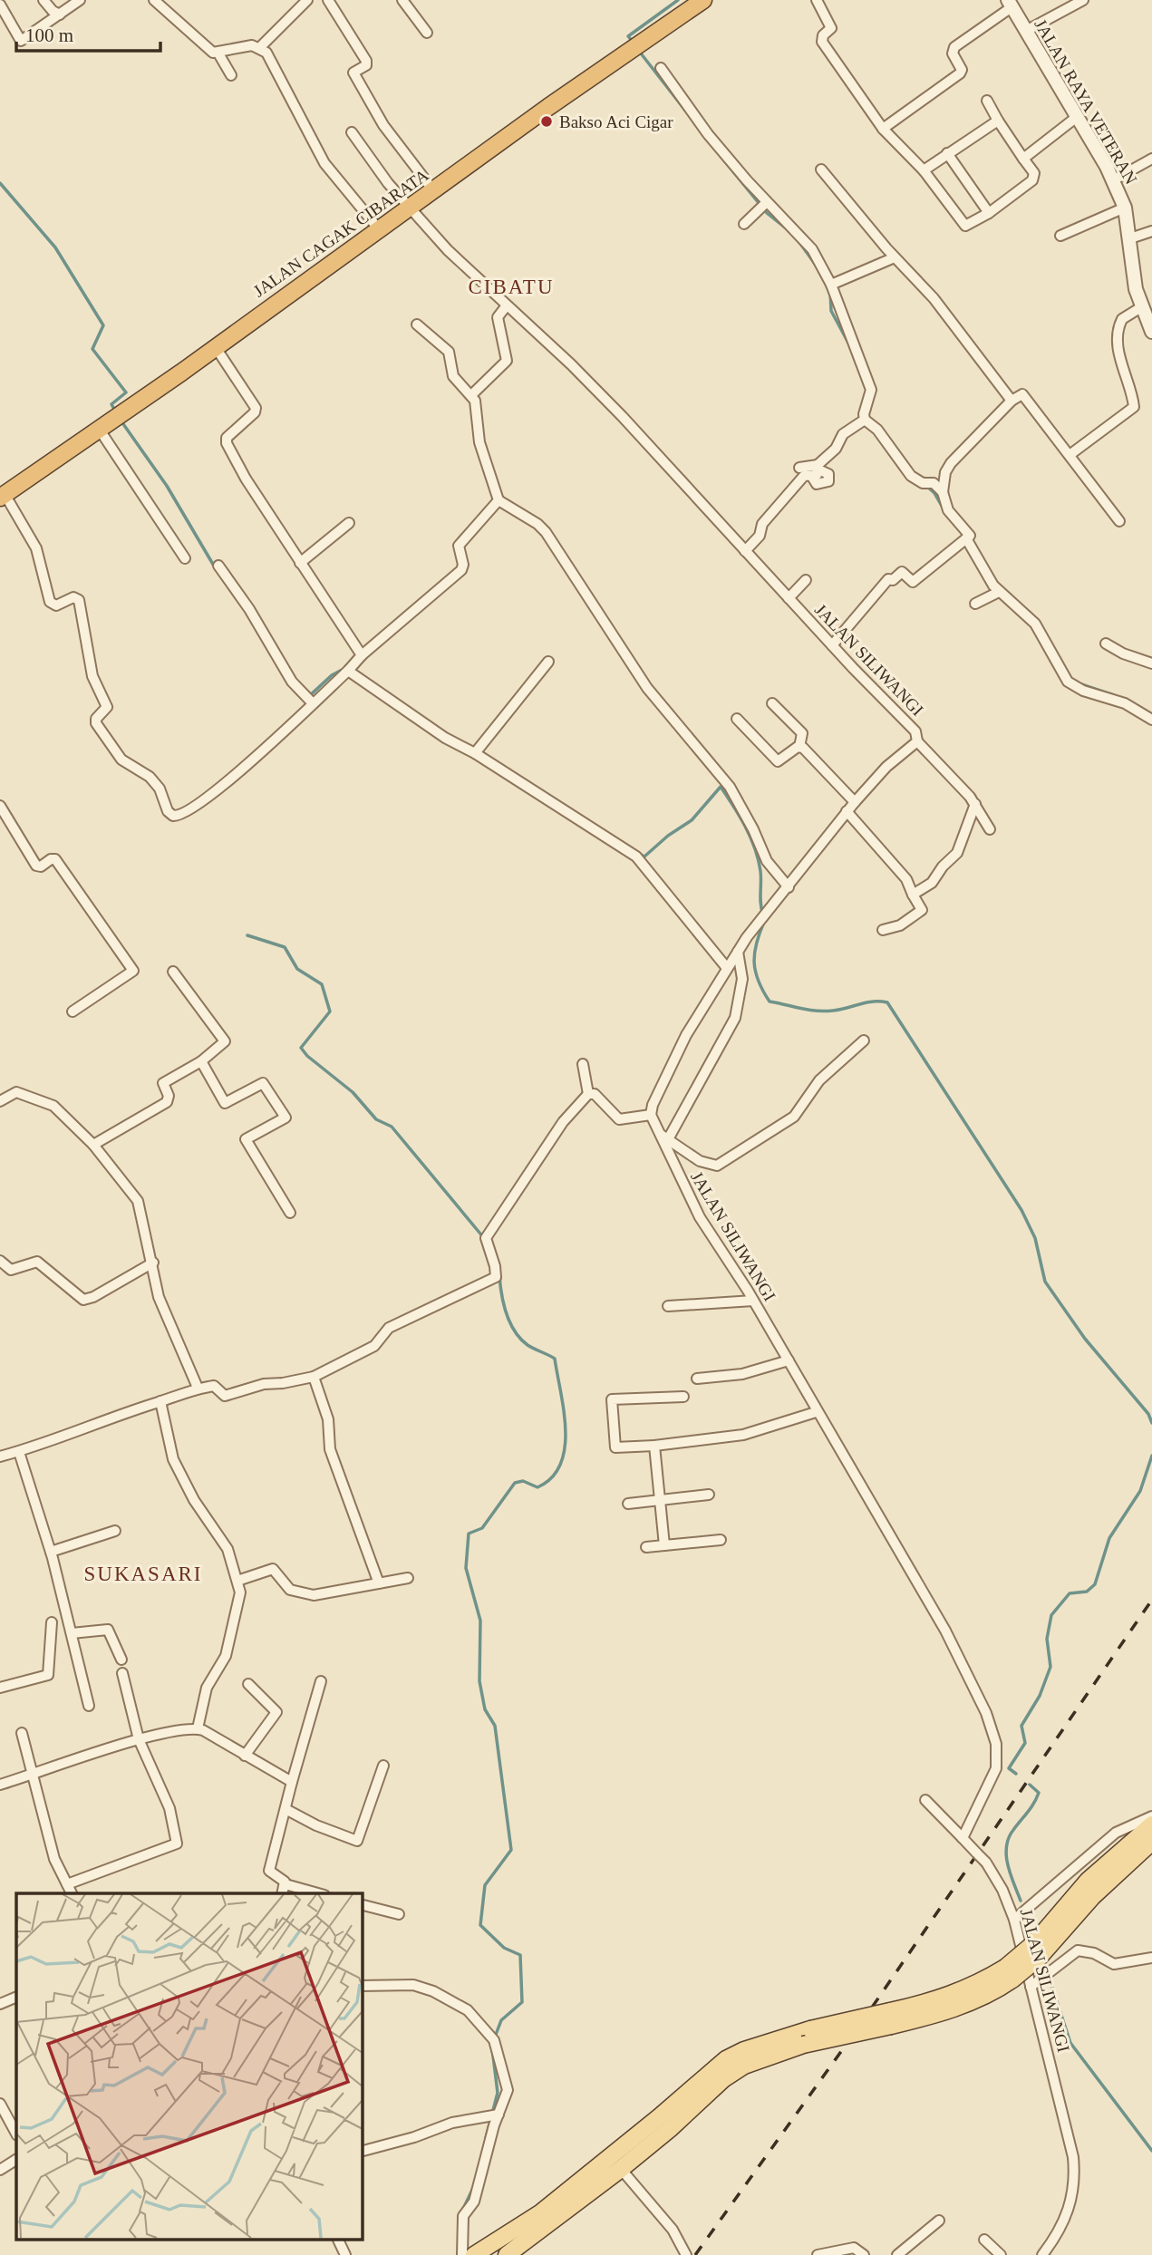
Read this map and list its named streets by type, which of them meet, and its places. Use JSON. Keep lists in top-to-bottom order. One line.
{"streets":{"highway":["JALAN CAGAK CIBARATA"],"street":["JALAN RAYA VETERAN","JALAN SILIWANGI"]},"crossings":[["JALAN CAGAK CIBARATA","JALAN SILIWANGI"]],"districts":["CIBATU","SUKASARI"],"places":["Bakso Aci Cigar"],"scale_bar":"100 m"}
